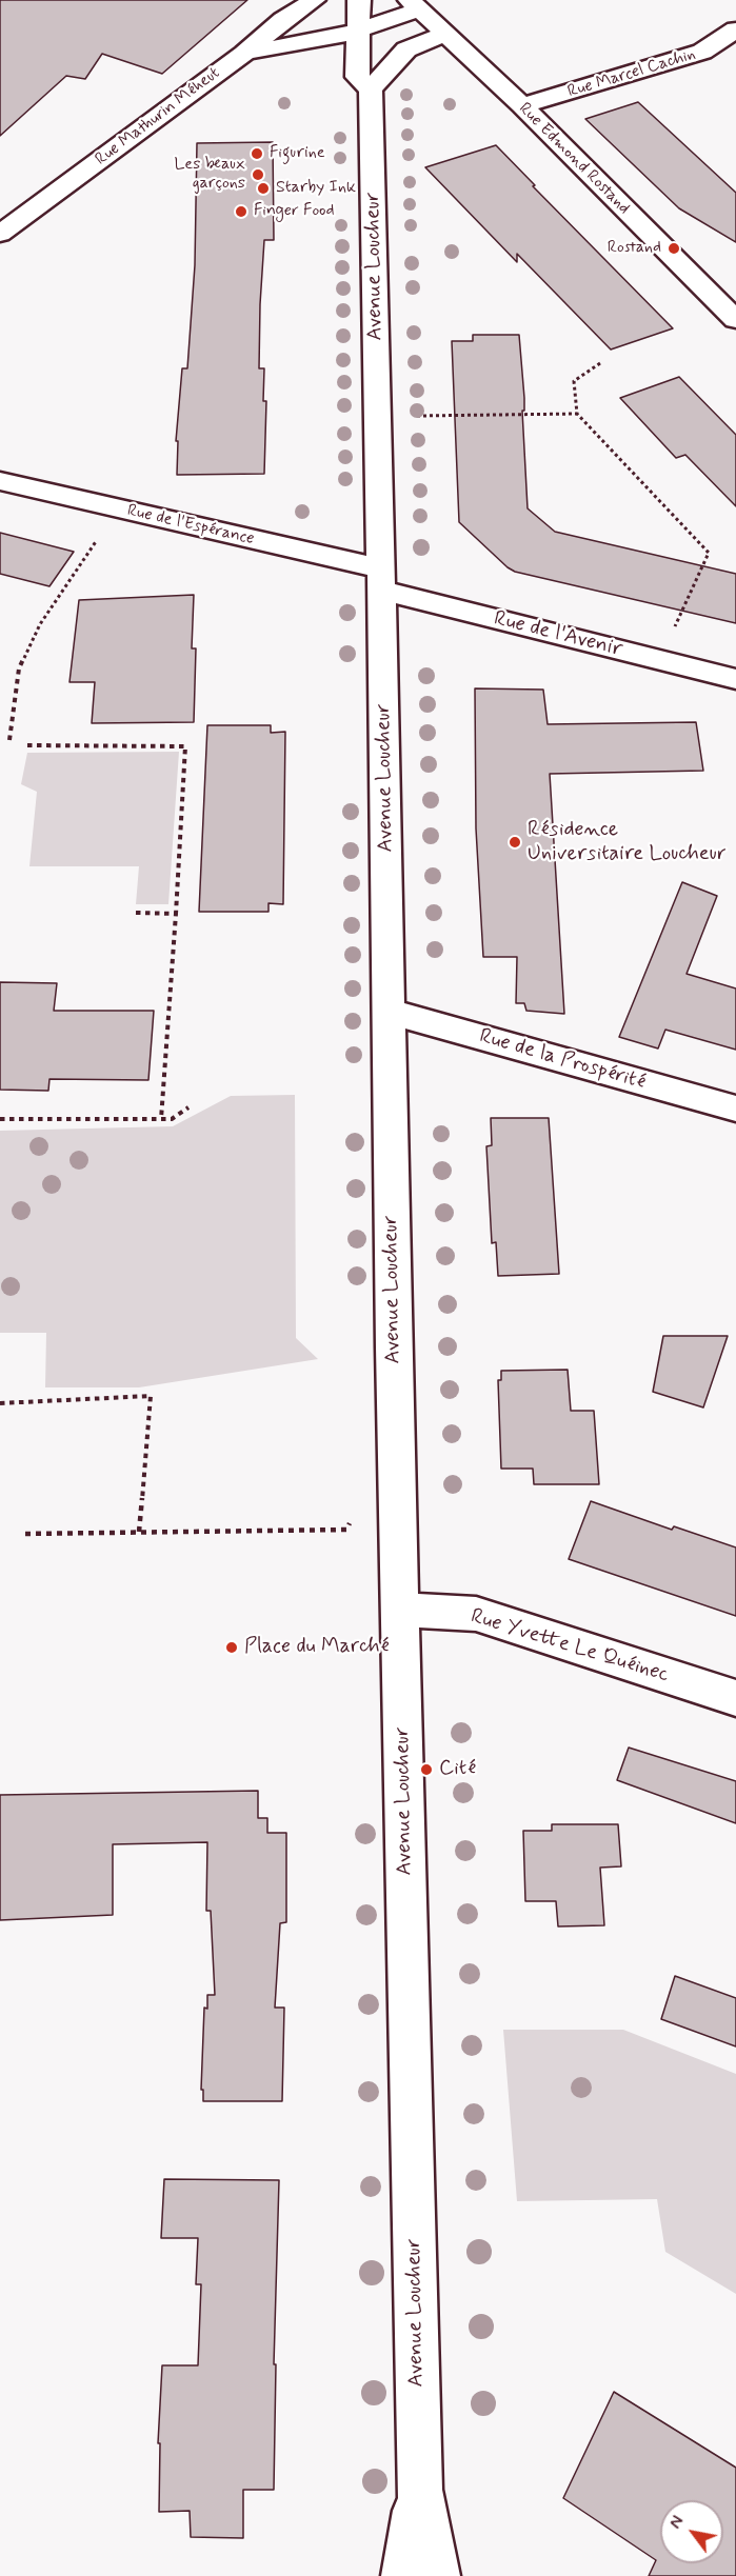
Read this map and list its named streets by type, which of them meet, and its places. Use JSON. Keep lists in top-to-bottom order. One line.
{"streets":{"street":["Rue Marcel Cachin","Rue Mathurin Méheut","Rue Edmond Rostand","Avenue Loucheur","Rue de l'Espérance","Rue de l'Avenir","Rue de la Prospérité","Rue Yvette Le Quéinec"]},"crossings":[["Rue Marcel Cachin","Rue Edmond Rostand"],["Avenue Loucheur","Rue de l'Espérance"],["Avenue Loucheur","Rue de l'Avenir"],["Avenue Loucheur","Rue de la Prospérité"],["Avenue Loucheur","Rue Yvette Le Quéinec"],["Rue de l'Espérance","Rue de l'Avenir"]],"places":["Figurine","Les beaux garçons","Starby Ink","Finger Food","Rostand","Résidence Universitaire Loucheur","Place du Marché","Cité"],"north":"top left"}
